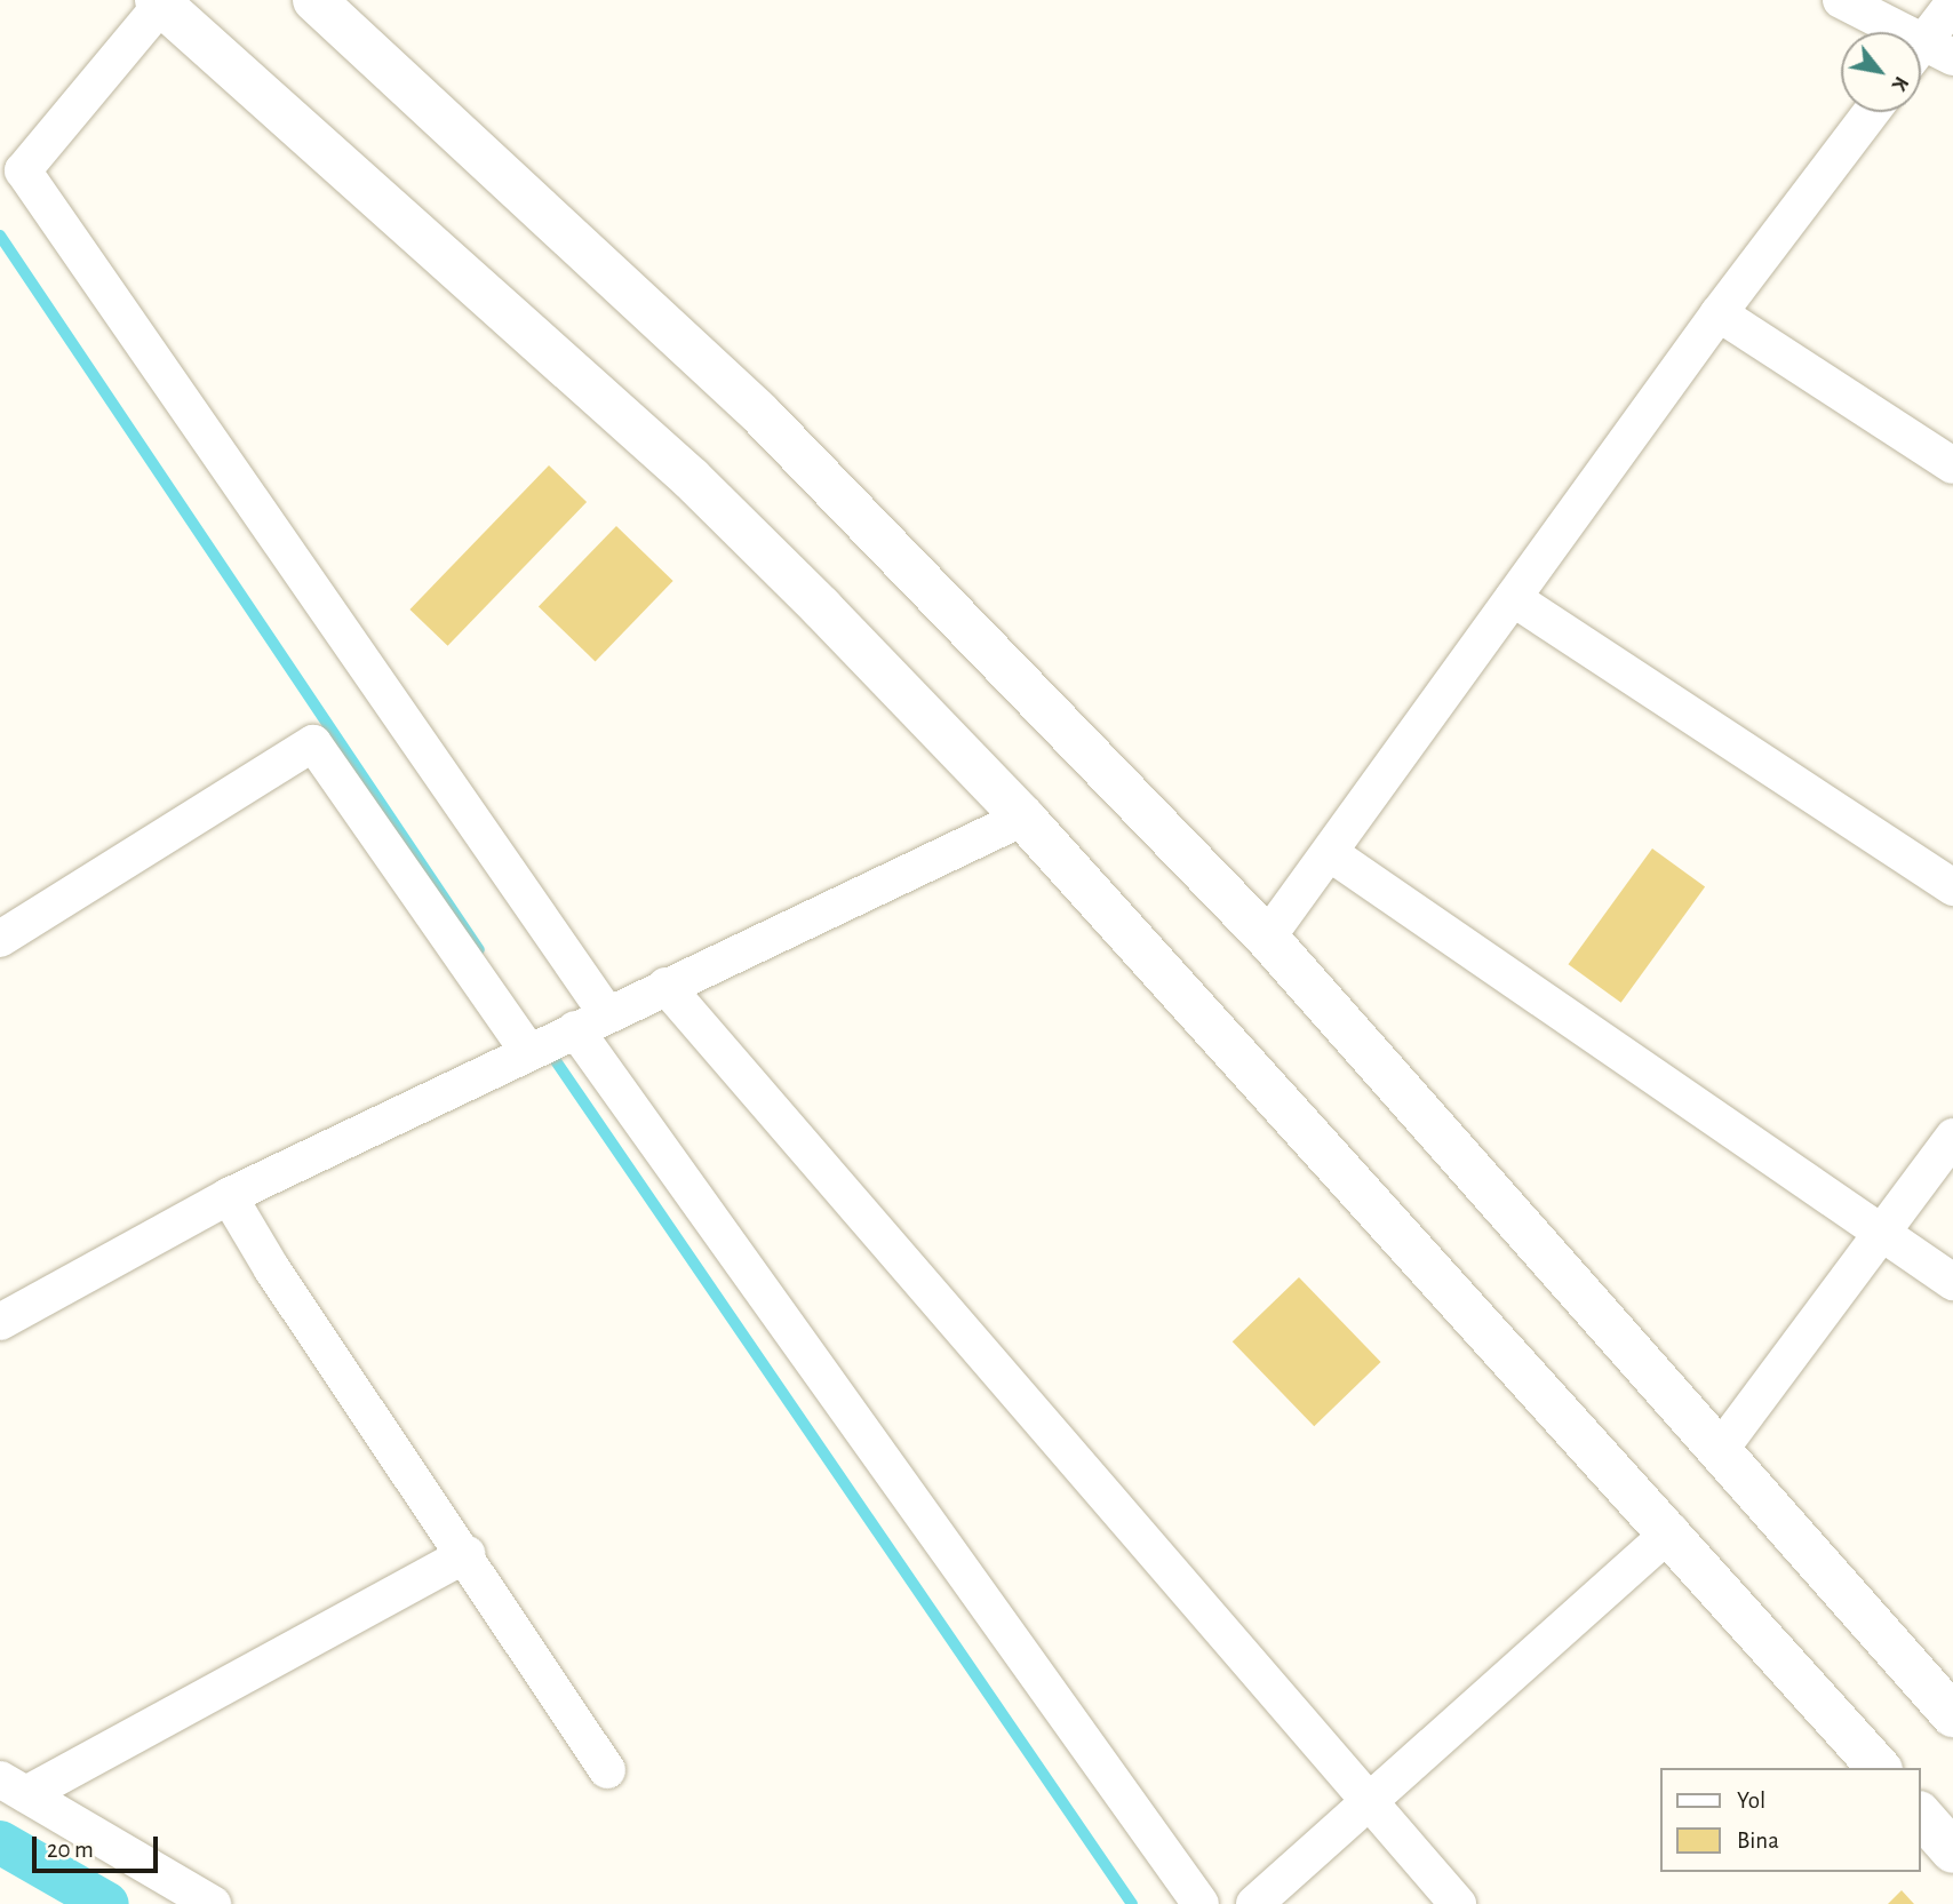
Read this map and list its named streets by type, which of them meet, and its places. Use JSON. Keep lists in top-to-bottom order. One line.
{"legend":["Yol","Bina"],"scale_bar":"20 m","north":"bottom right"}
